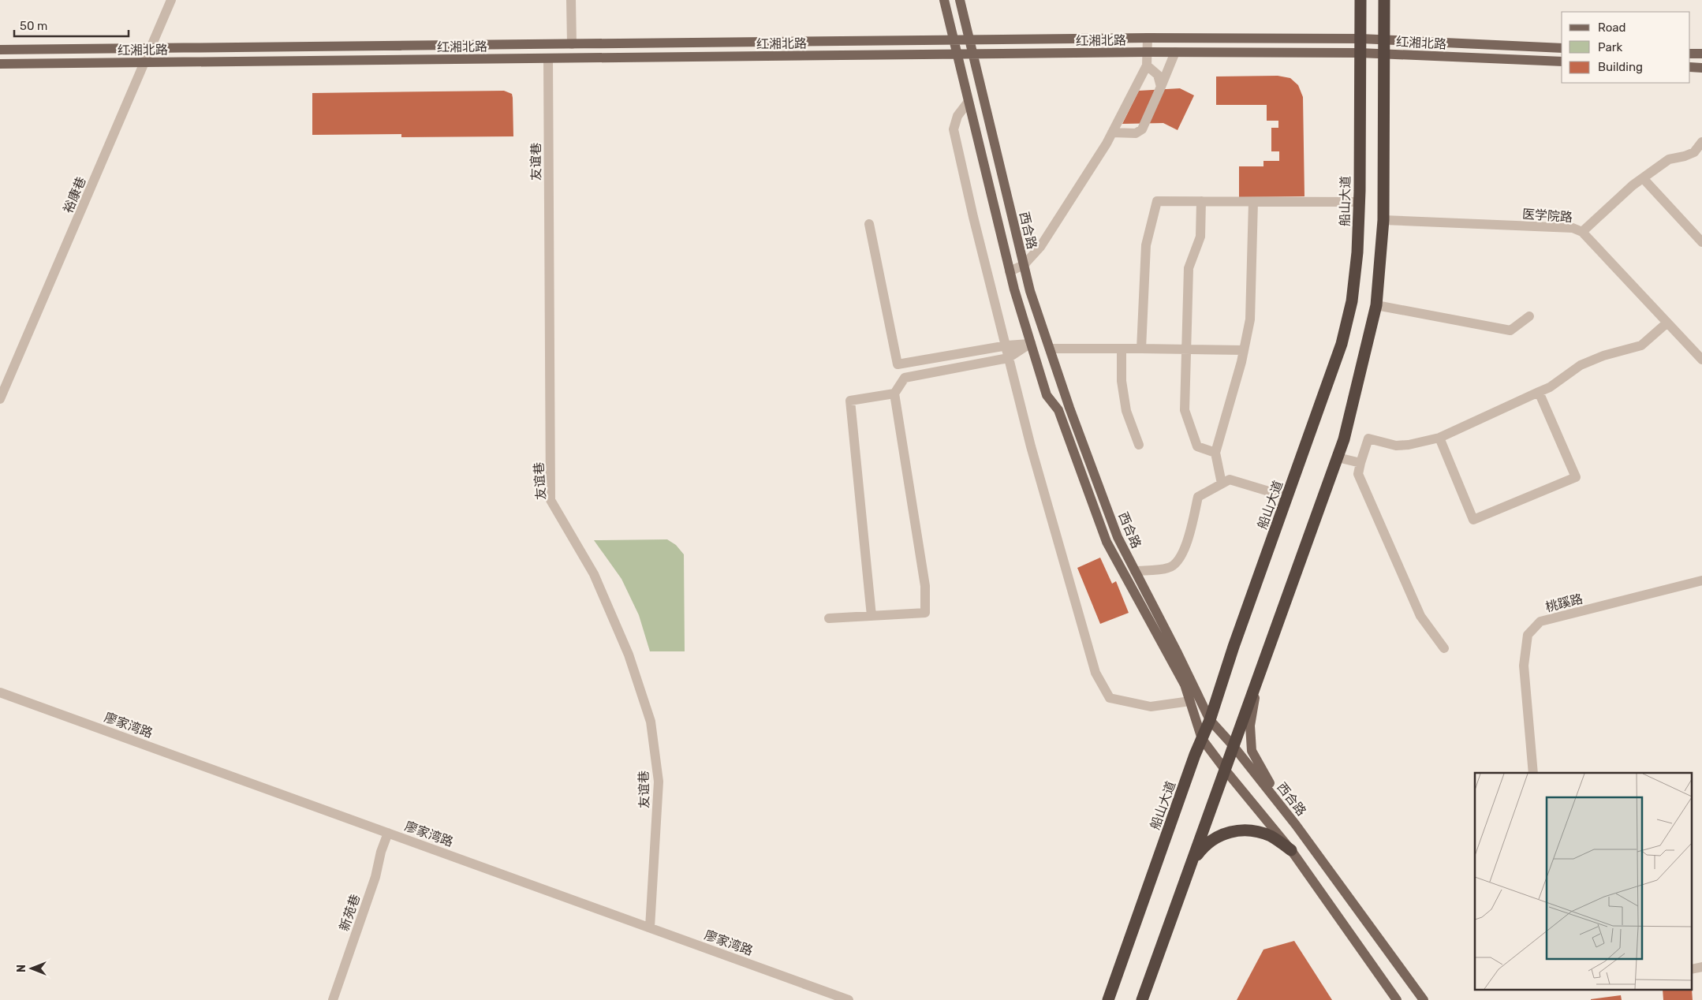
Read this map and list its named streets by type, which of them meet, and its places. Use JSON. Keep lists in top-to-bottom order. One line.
{"streets":{"highway":["船山大道"],"main road":["红湘北路","西合路"],"street":["友谊巷","裕康巷","医学院路","桃蹊路","廖家湾路","新苑巷"]},"crossings":[["红湘北路","友谊巷"],["红湘北路","裕康巷"],["红湘北路","船山大道"],["红湘北路","西合路"],["友谊巷","廖家湾路"],["船山大道","西合路"],["廖家湾路","新苑巷"]],"legend":["Road","Park","Building"],"scale_bar":"50 m","north":"left"}
